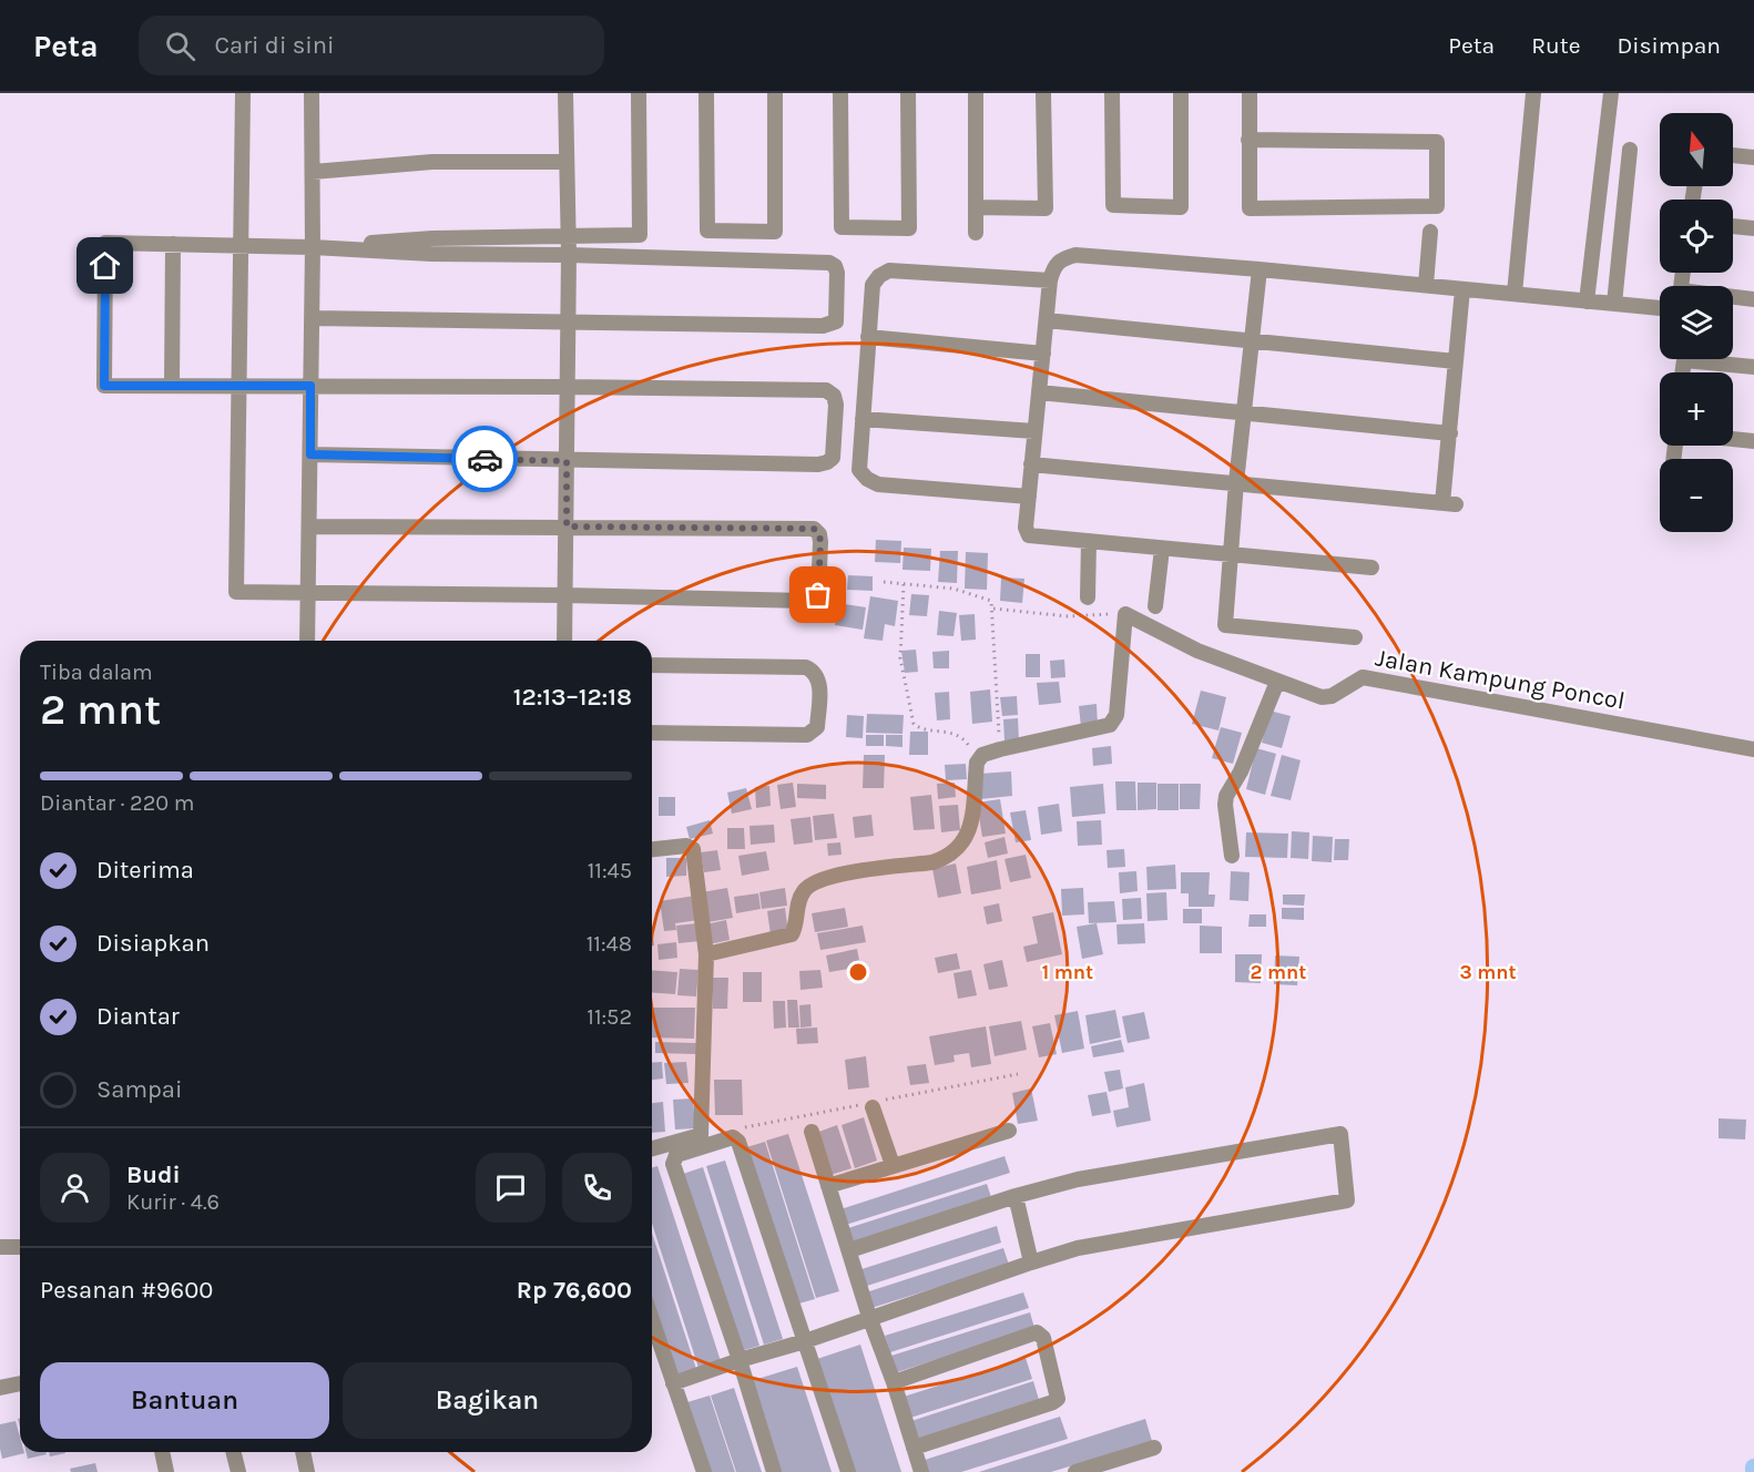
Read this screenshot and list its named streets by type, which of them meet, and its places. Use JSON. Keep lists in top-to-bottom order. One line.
{"streets":{"street":["Jalan Kampung Poncol"]},"north":"top","page":{"header":"Peta","search":"Cari di sini","nav":["Peta","Rute","Disimpan"],"map_buttons":["+","−"],"heading":["2 mnt","Tiba dalam","12:13–12:18"],"panel":["Budi","Kurir · 4.6","Pesanan #9600","Rp 76,600"],"bar":"Diantar · 220 m","list":[["Diterima","11:45"],["Disiapkan","11:48"],["Diantar","11:52"],"Sampai"],"buttons":["Bantuan","Bagikan"]},"rings":["1 mnt","2 mnt","3 mnt"]}
